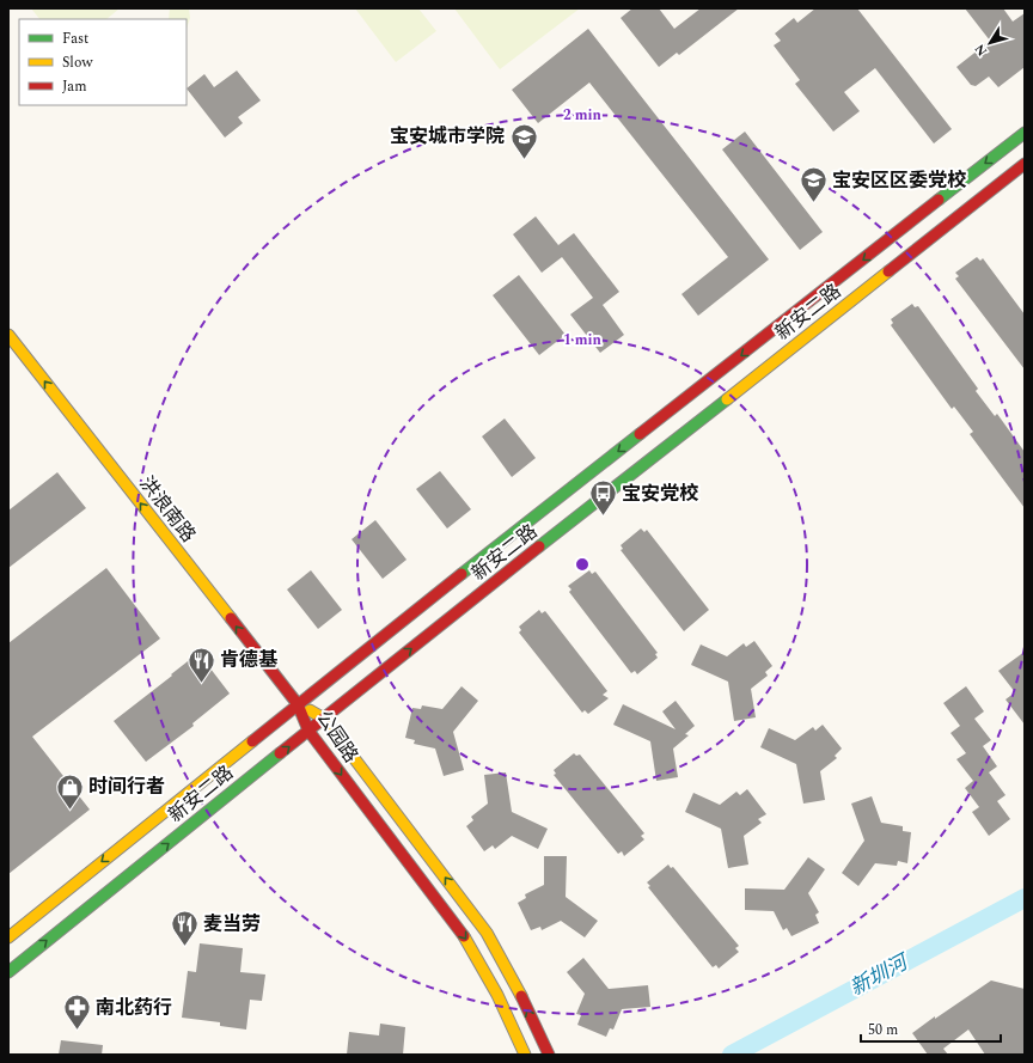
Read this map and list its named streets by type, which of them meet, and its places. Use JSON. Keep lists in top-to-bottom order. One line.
{"streets":{"main road":["新安二路","洪浪南路","公园路"]},"crossings":[["新安二路","洪浪南路"],["新安二路","公园路"],["洪浪南路","公园路"]],"one_way":["洪浪南路"],"water":["新圳河"],"places":{"school or university":["宝安城市学院","宝安区区委党校"],"bus stop":["宝安党校"],"restaurant":["肯德基","麦当劳"],"shop":["时间行者"],"pharmacy":["南北药行"]},"legend":["Fast","Slow","Jam"],"scale_bar":"50 m","north":"bottom left","rings":["2 min","1 min"]}
